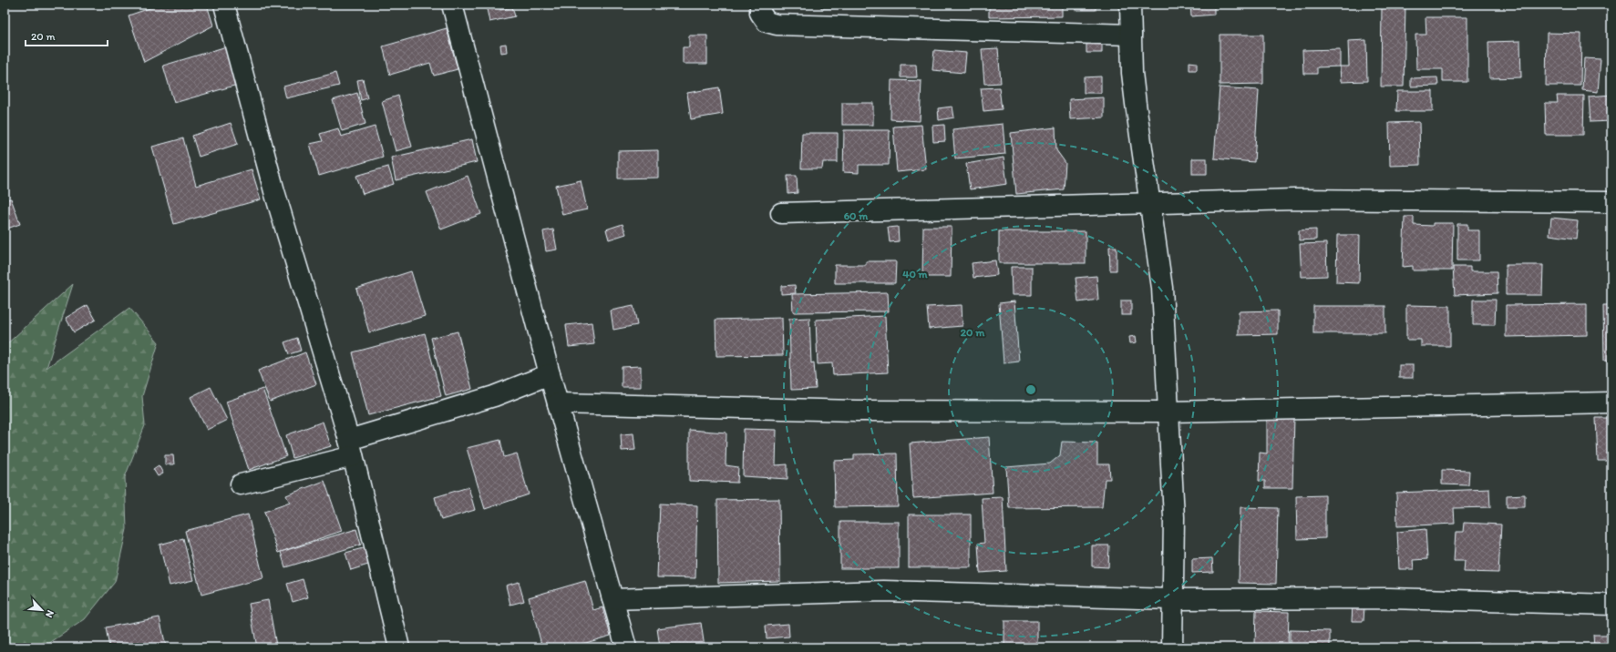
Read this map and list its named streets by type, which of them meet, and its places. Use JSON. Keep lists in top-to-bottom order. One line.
{"scale_bar":"20 m","north":"bottom right","rings":["60 m","40 m","20 m"]}
